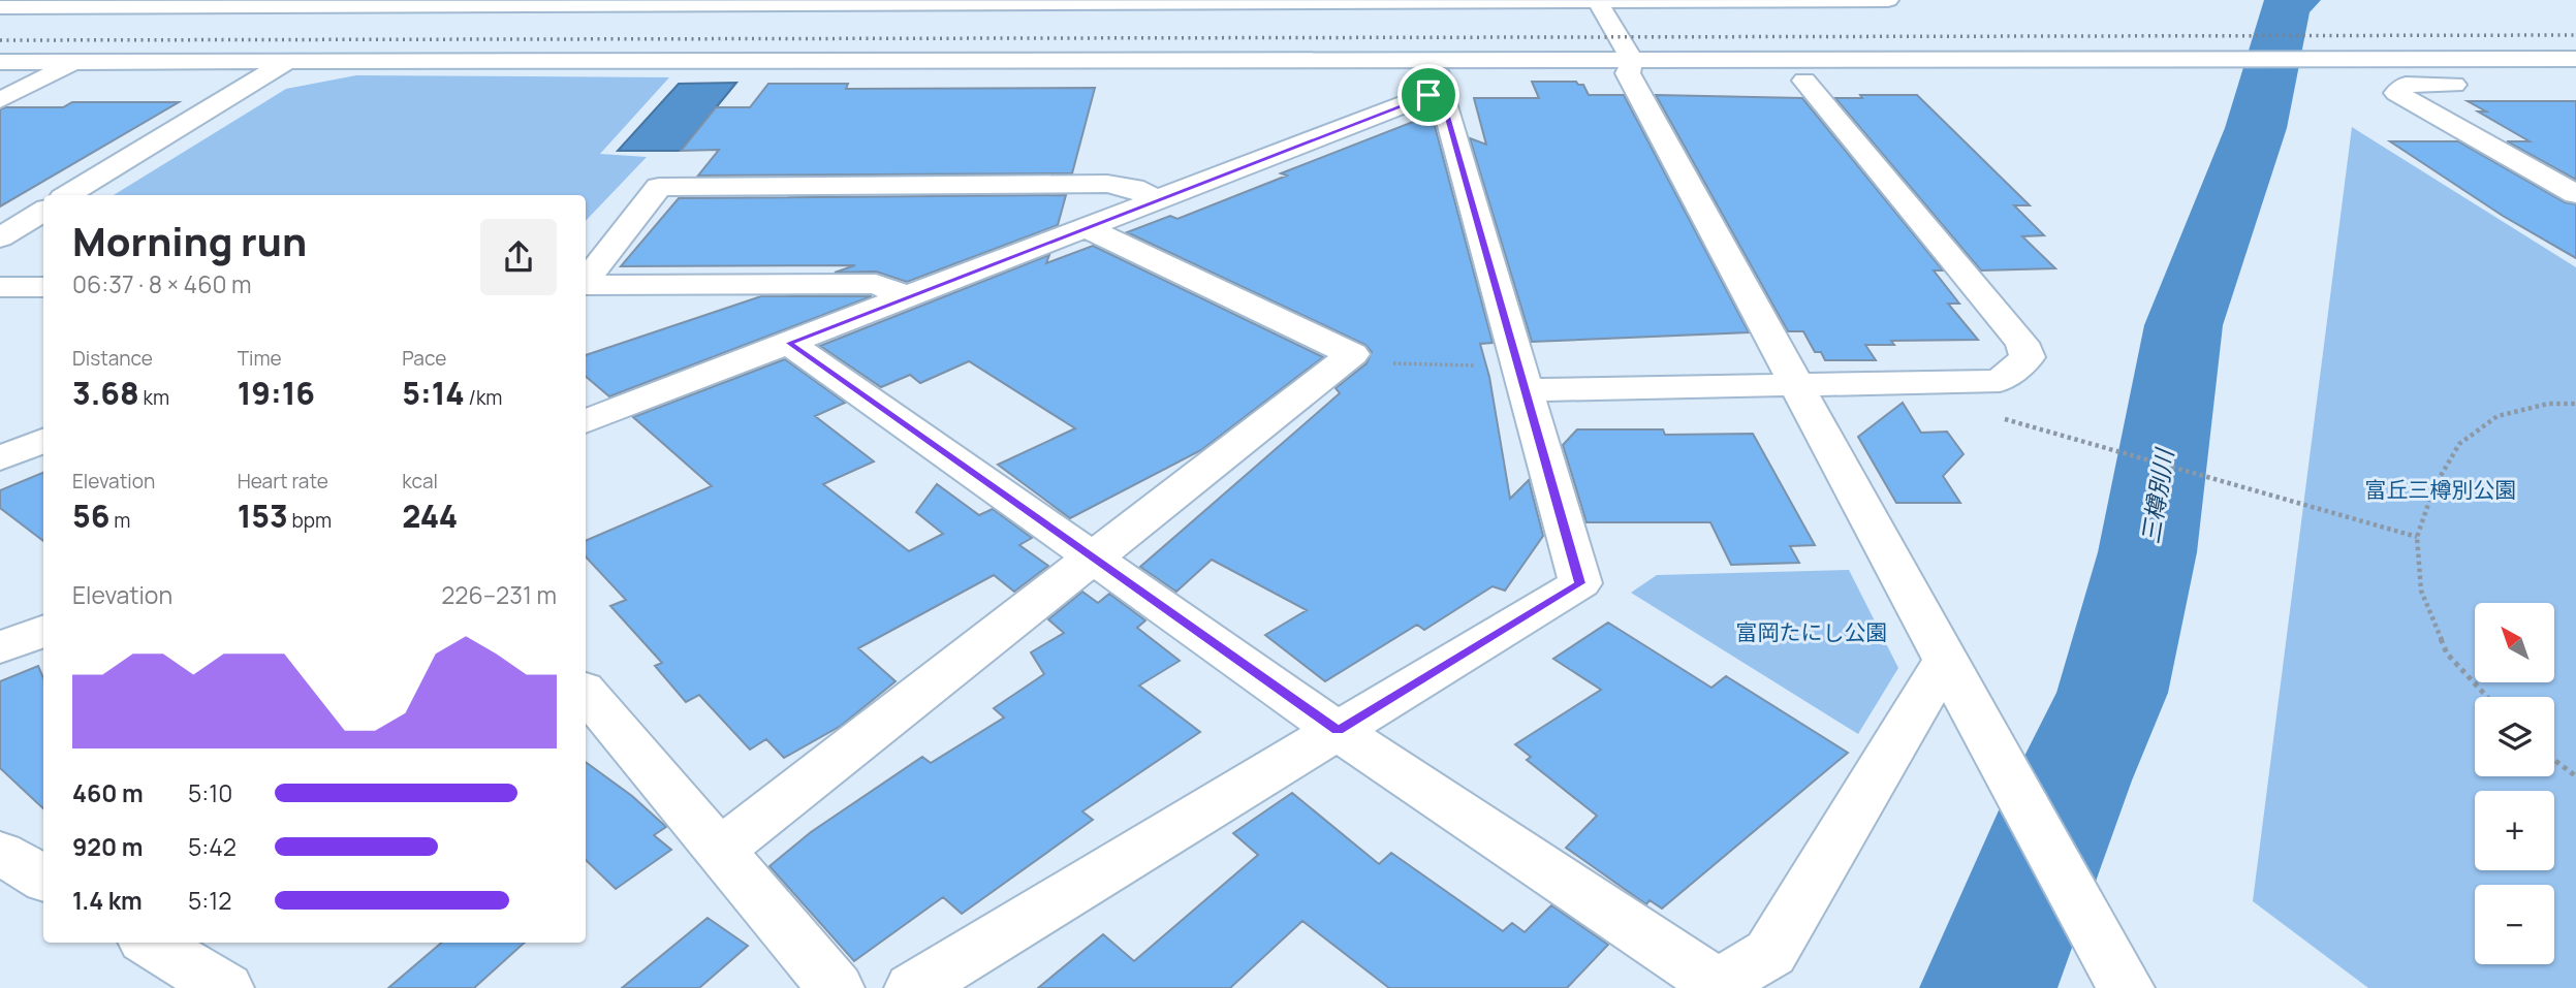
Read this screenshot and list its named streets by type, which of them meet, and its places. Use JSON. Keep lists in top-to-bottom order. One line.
{"water":["三樽別川"],"parks":["富丘三樽別公園","富岡たにし公園"],"north":"top left","page":{"heading":["Morning run","06:37 · 8 × 460 m"],"stats":[["Distance","3.68 km"],["Time","19:16"],["Pace","5:14 /km"],["Elevation","56 m"],["Heart rate","153 bpm"],["kcal","244"]],"chart":["Elevation","226–231 m"],"map_buttons":["+","−"],"list":[{"name":"460 m","note":"5:10"},{"name":"920 m","note":"5:42"},{"name":"1.4 km","note":"5:12"}]}}
